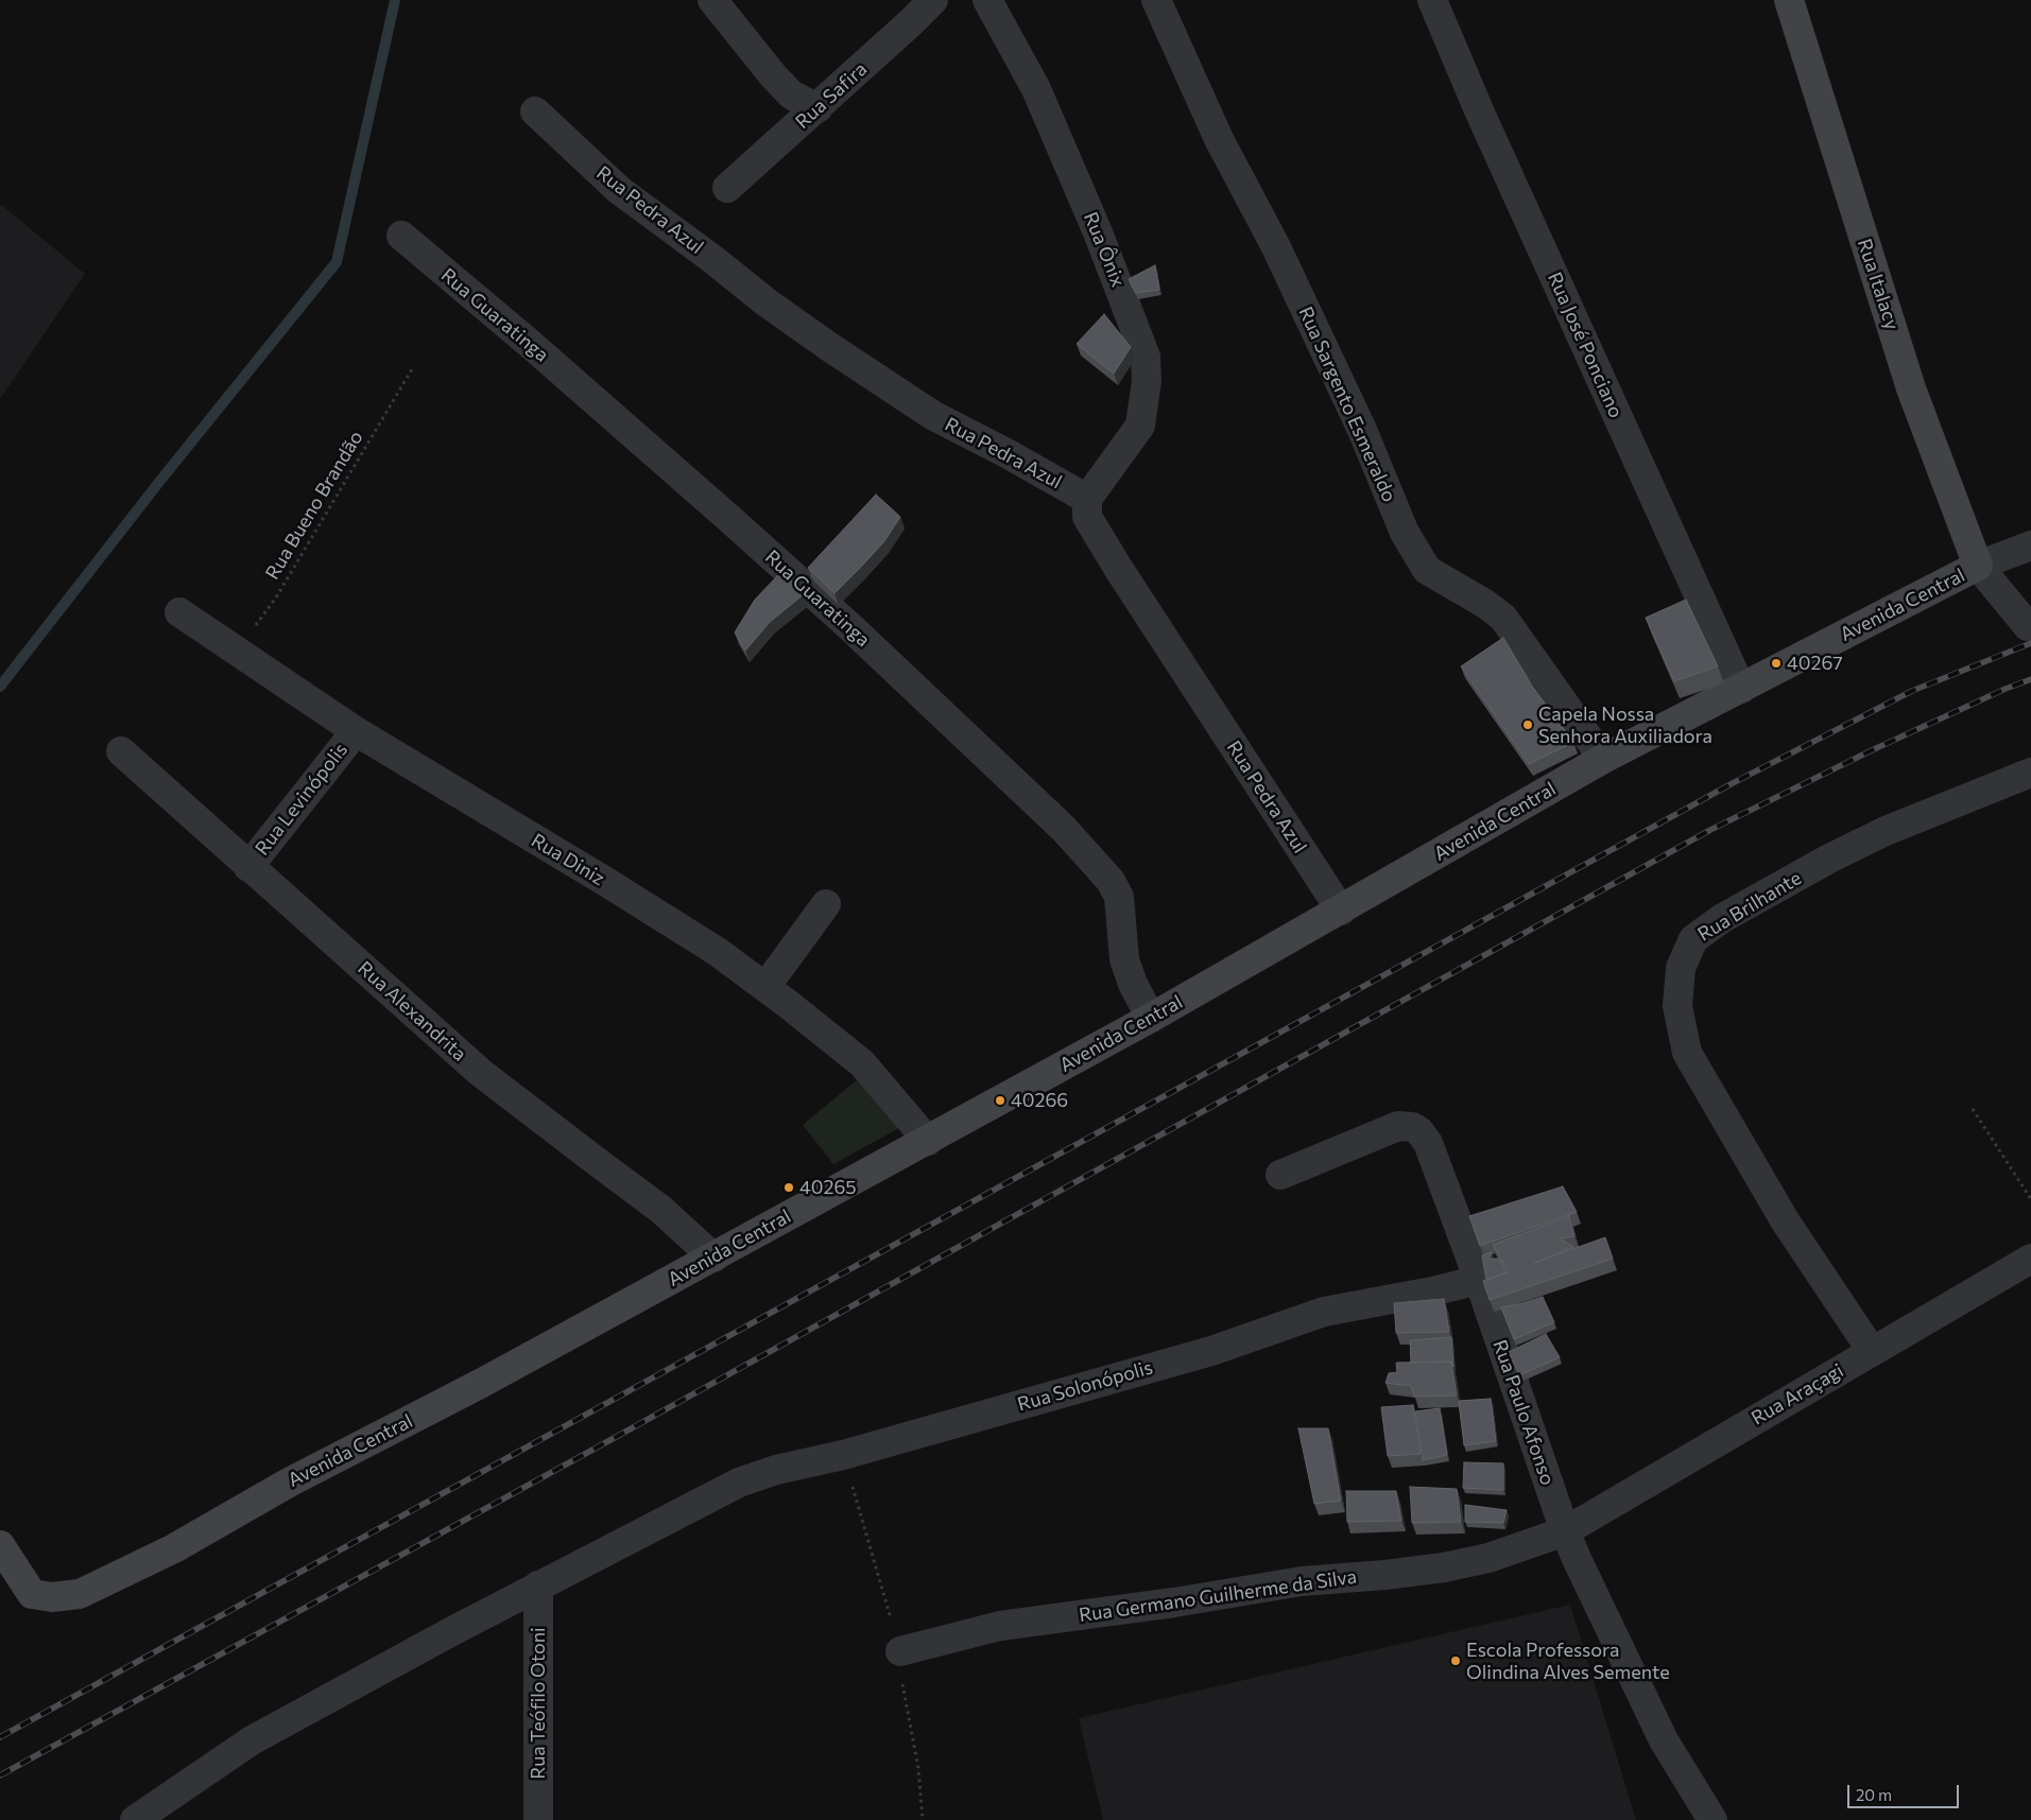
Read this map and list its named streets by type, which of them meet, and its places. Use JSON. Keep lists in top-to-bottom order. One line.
{"streets":{"street":["Rua Safira","Rua Pedra Azul","Rua Ônix","Rua Italacy","Rua Guaratinga","Rua José Ponciano","Rua Sargento Esmeraldo","Avenida Central","Rua Levinópolis","Rua Diniz","Rua Brilhante","Rua Alexandrita","Rua Solonópolis","Rua Araçagi","Rua Paulo Afonso","Rua Germano Guilherme da Silva","Rua Teófilo Otoni"],"path":["Rua Bueno Brandão"]},"crossings":[["Rua Pedra Azul","Rua Ônix"],["Rua Pedra Azul","Avenida Central"],["Rua Italacy","Avenida Central"],["Rua Guaratinga","Avenida Central"],["Rua José Ponciano","Avenida Central"],["Rua Sargento Esmeraldo","Avenida Central"],["Rua Bueno Brandão","Rua Diniz"],["Avenida Central","Rua Diniz"],["Avenida Central","Rua Alexandrita"],["Rua Levinópolis","Rua Diniz"],["Rua Levinópolis","Rua Alexandrita"],["Rua Brilhante","Rua Araçagi"],["Rua Solonópolis","Rua Paulo Afonso"],["Rua Solonópolis","Rua Teófilo Otoni"],["Rua Araçagi","Rua Paulo Afonso"],["Rua Araçagi","Rua Germano Guilherme da Silva"],["Rua Paulo Afonso","Rua Germano Guilherme da Silva"]],"places":["40267","Capela Nossa Senhora Auxiliadora","40266","40265","Escola Professora Olindina Alves Semente"],"scale_bar":"20 m"}
